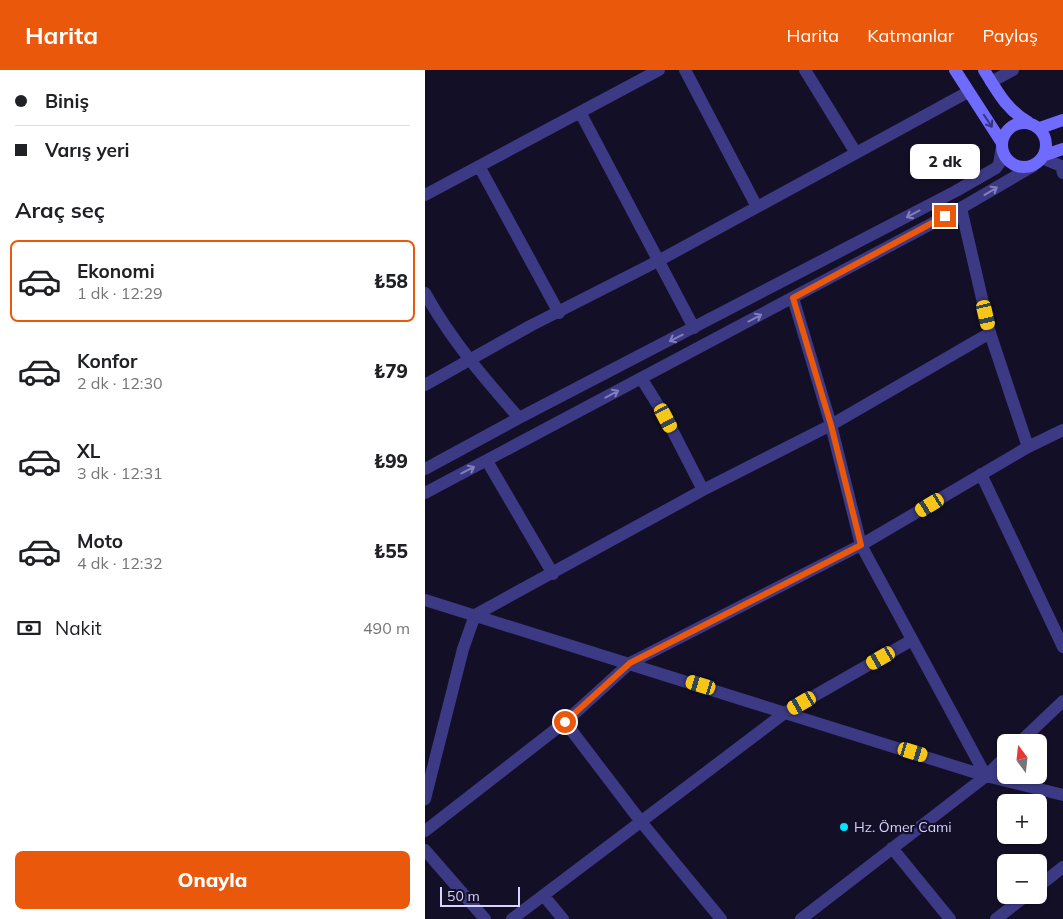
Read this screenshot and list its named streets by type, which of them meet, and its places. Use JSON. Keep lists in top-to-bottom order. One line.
{"places":["Hz. Ömer Cami"],"scale_bar":"50 m","north":"top","page":{"header":"Harita","nav":["Harita","Katmanlar","Paylaş"],"banner":["Biniş","Varış yeri"],"bubble":"2 dk","heading":"Araç seç","list":[{"name":"Ekonomi","note":"1 dk · 12:29","value":"₺58"},{"name":"Konfor","note":"2 dk · 12:30","value":"₺79"},{"name":"XL","note":"3 dk · 12:31","value":"₺99"},{"name":"Moto","note":"4 dk · 12:32","value":"₺55"}],"pay":["Nakit","490 m"],"map_buttons":["+","−"],"buttons":"Onayla","scale":"50 m"}}
